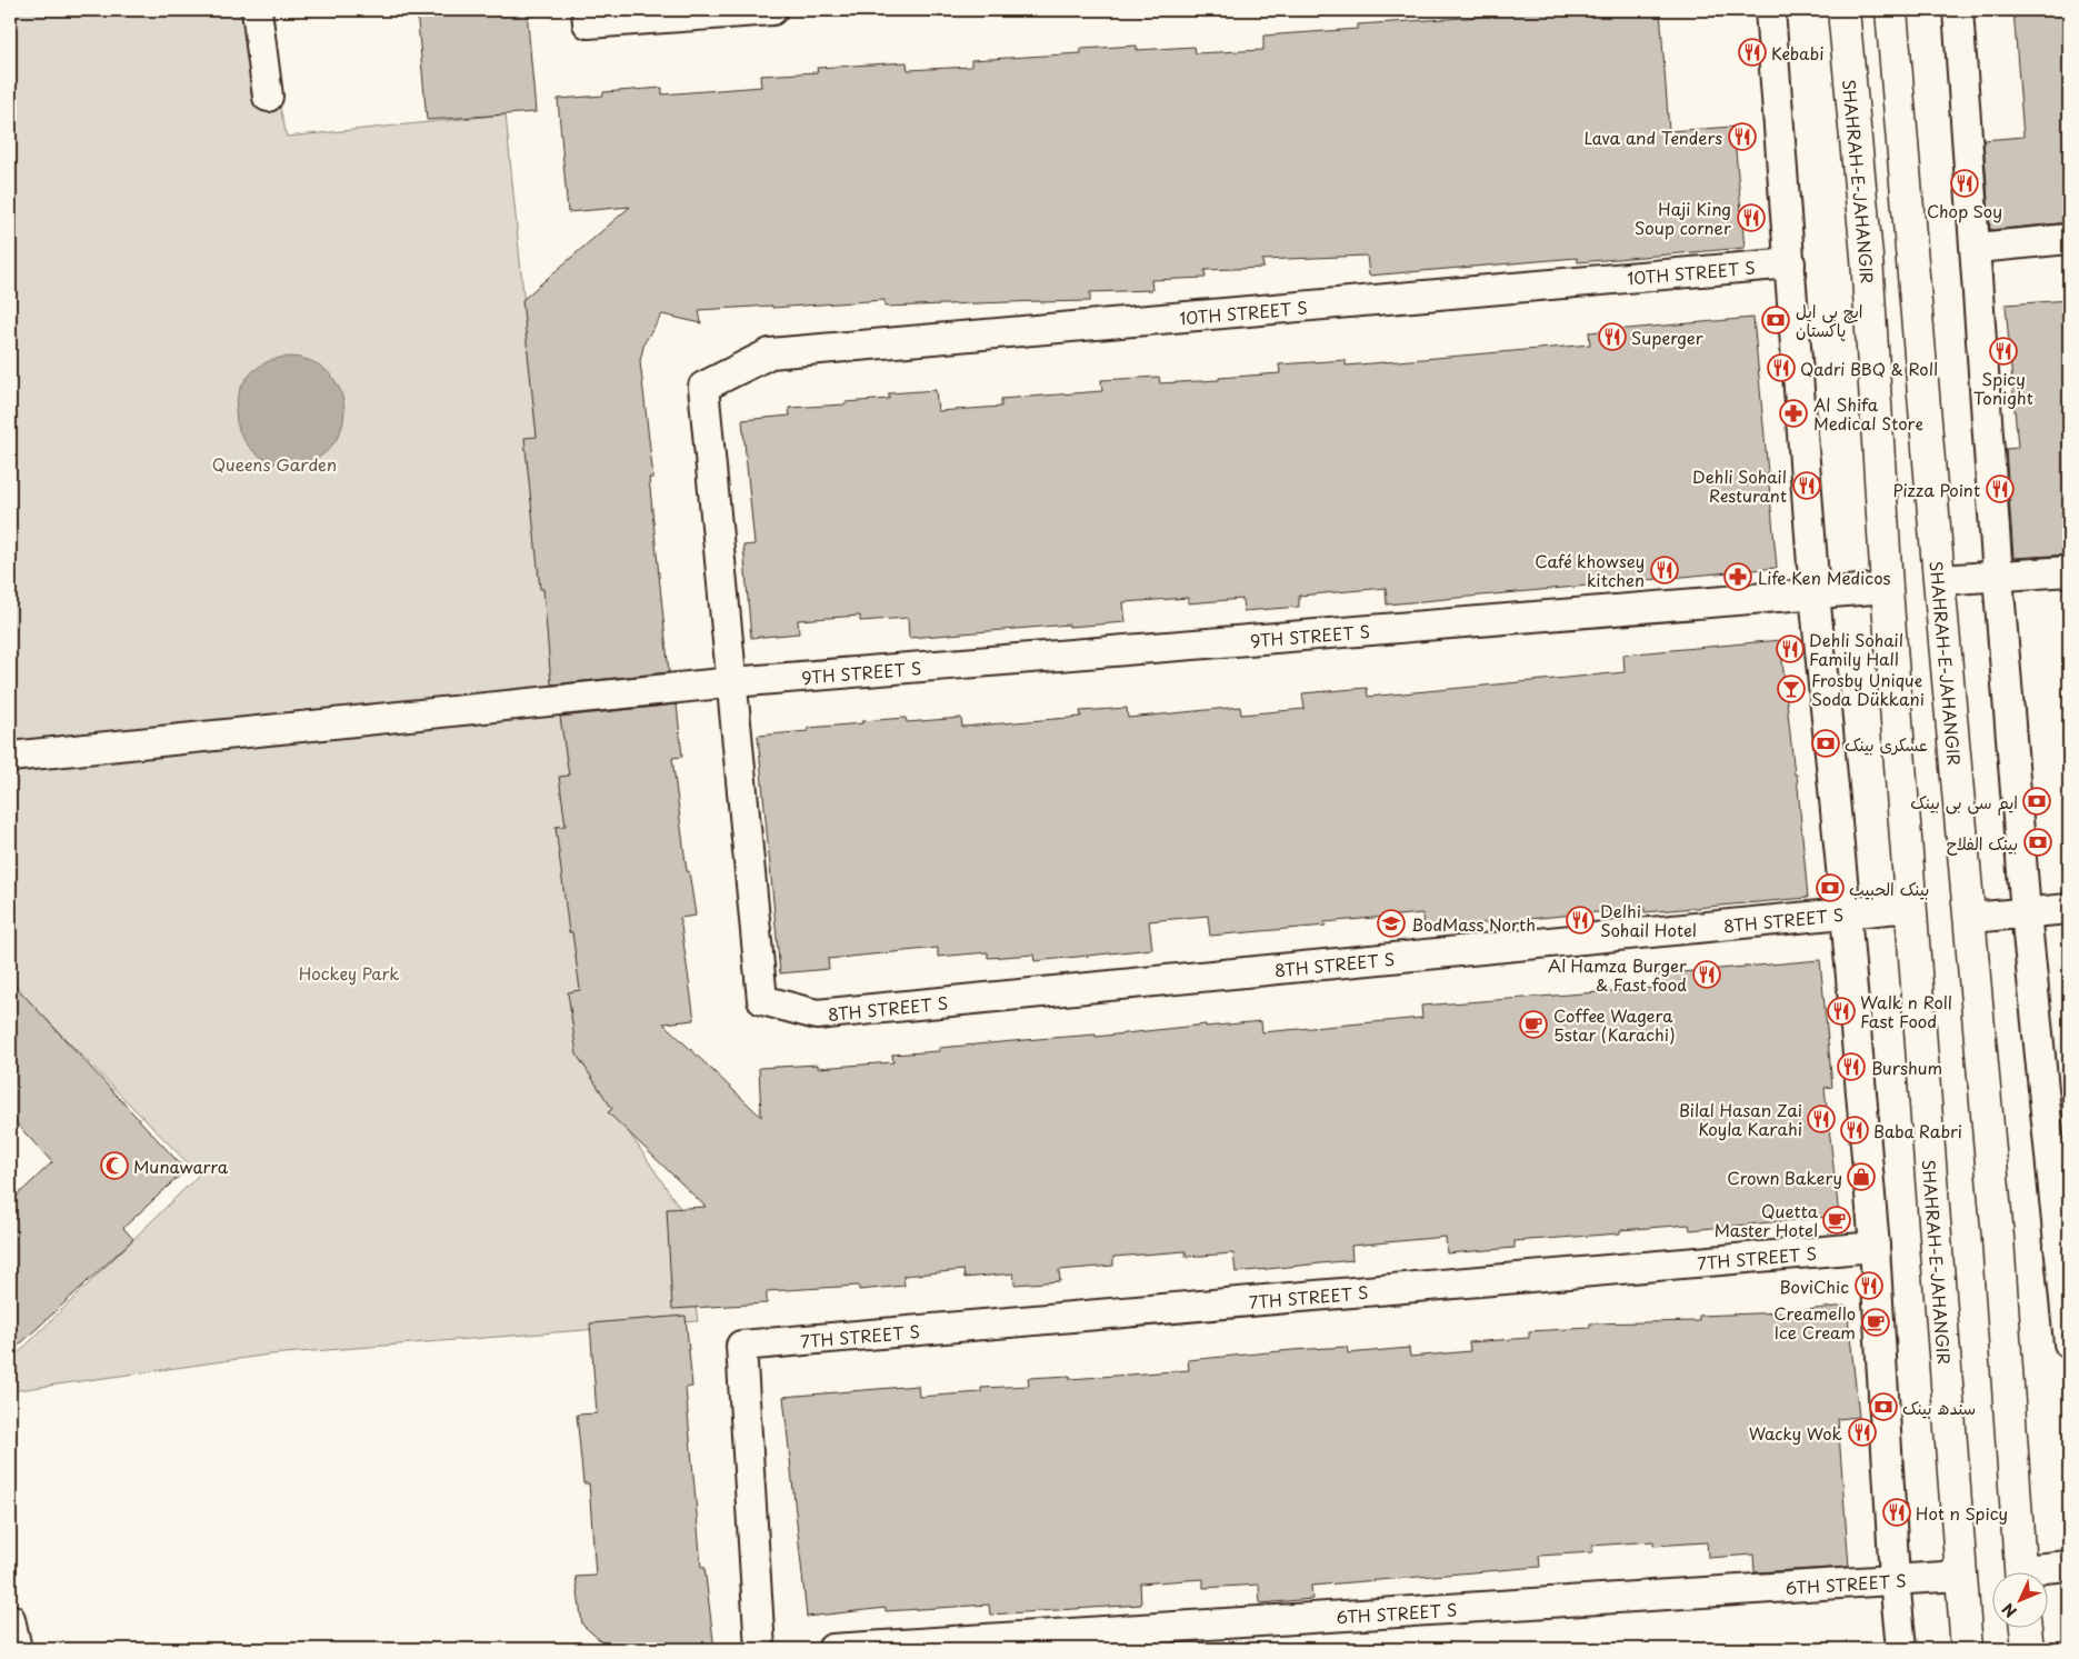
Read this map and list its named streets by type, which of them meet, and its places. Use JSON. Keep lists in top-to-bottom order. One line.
{"streets":{"main road":["SHAHRAH-E-JAHANGIR"],"street":["10TH STREET S","9TH STREET S","8TH STREET S","7TH STREET S","6TH STREET S"]},"crossings":[["SHAHRAH-E-JAHANGIR","9TH STREET S"],["SHAHRAH-E-JAHANGIR","8TH STREET S"],["SHAHRAH-E-JAHANGIR","6TH STREET S"],["10TH STREET S","9TH STREET S"],["10TH STREET S","8TH STREET S"],["9TH STREET S","8TH STREET S"]],"parks":["Queens Garden","Hockey Park"],"places":{"restaurant":["Kebabi","Lava and Tenders","Chop Soy","Haji King Soup corner","Superger","Spicy Tonight","Qadri BBQ & Roll","Dehli Sohail Resturant","Pizza Point","Café khowsey kitchen","Dehli Sohail Family Hall","Delhi Sohail Hotel","Al Hamza Burger & Fast food","Walk n Roll Fast Food","Burshum","Bilal Hasan Zai Koyla Karahi","Baba Rabri","BoviChic","Wacky Wok","Hot n Spicy"],"bank":["ایچ بی ایل پاکستان","عسکری بینک","ایم سی بی بینک","بینک الفلاح","بينک الحبيب","سندھ بینک"],"pharmacy":["Al Shifa Medical Store","Life Ken Medicos"],"bar":["Frosby Unique Soda Dükkani"],"school or university":["BodMass North"],"cafe":["Coffee Wagera 5star (Karachi)","Quetta Master Hotel","Creamello Ice Cream"],"mosque":["Munawarra"],"shop":["Crown Bakery"]},"north":"bottom left"}
